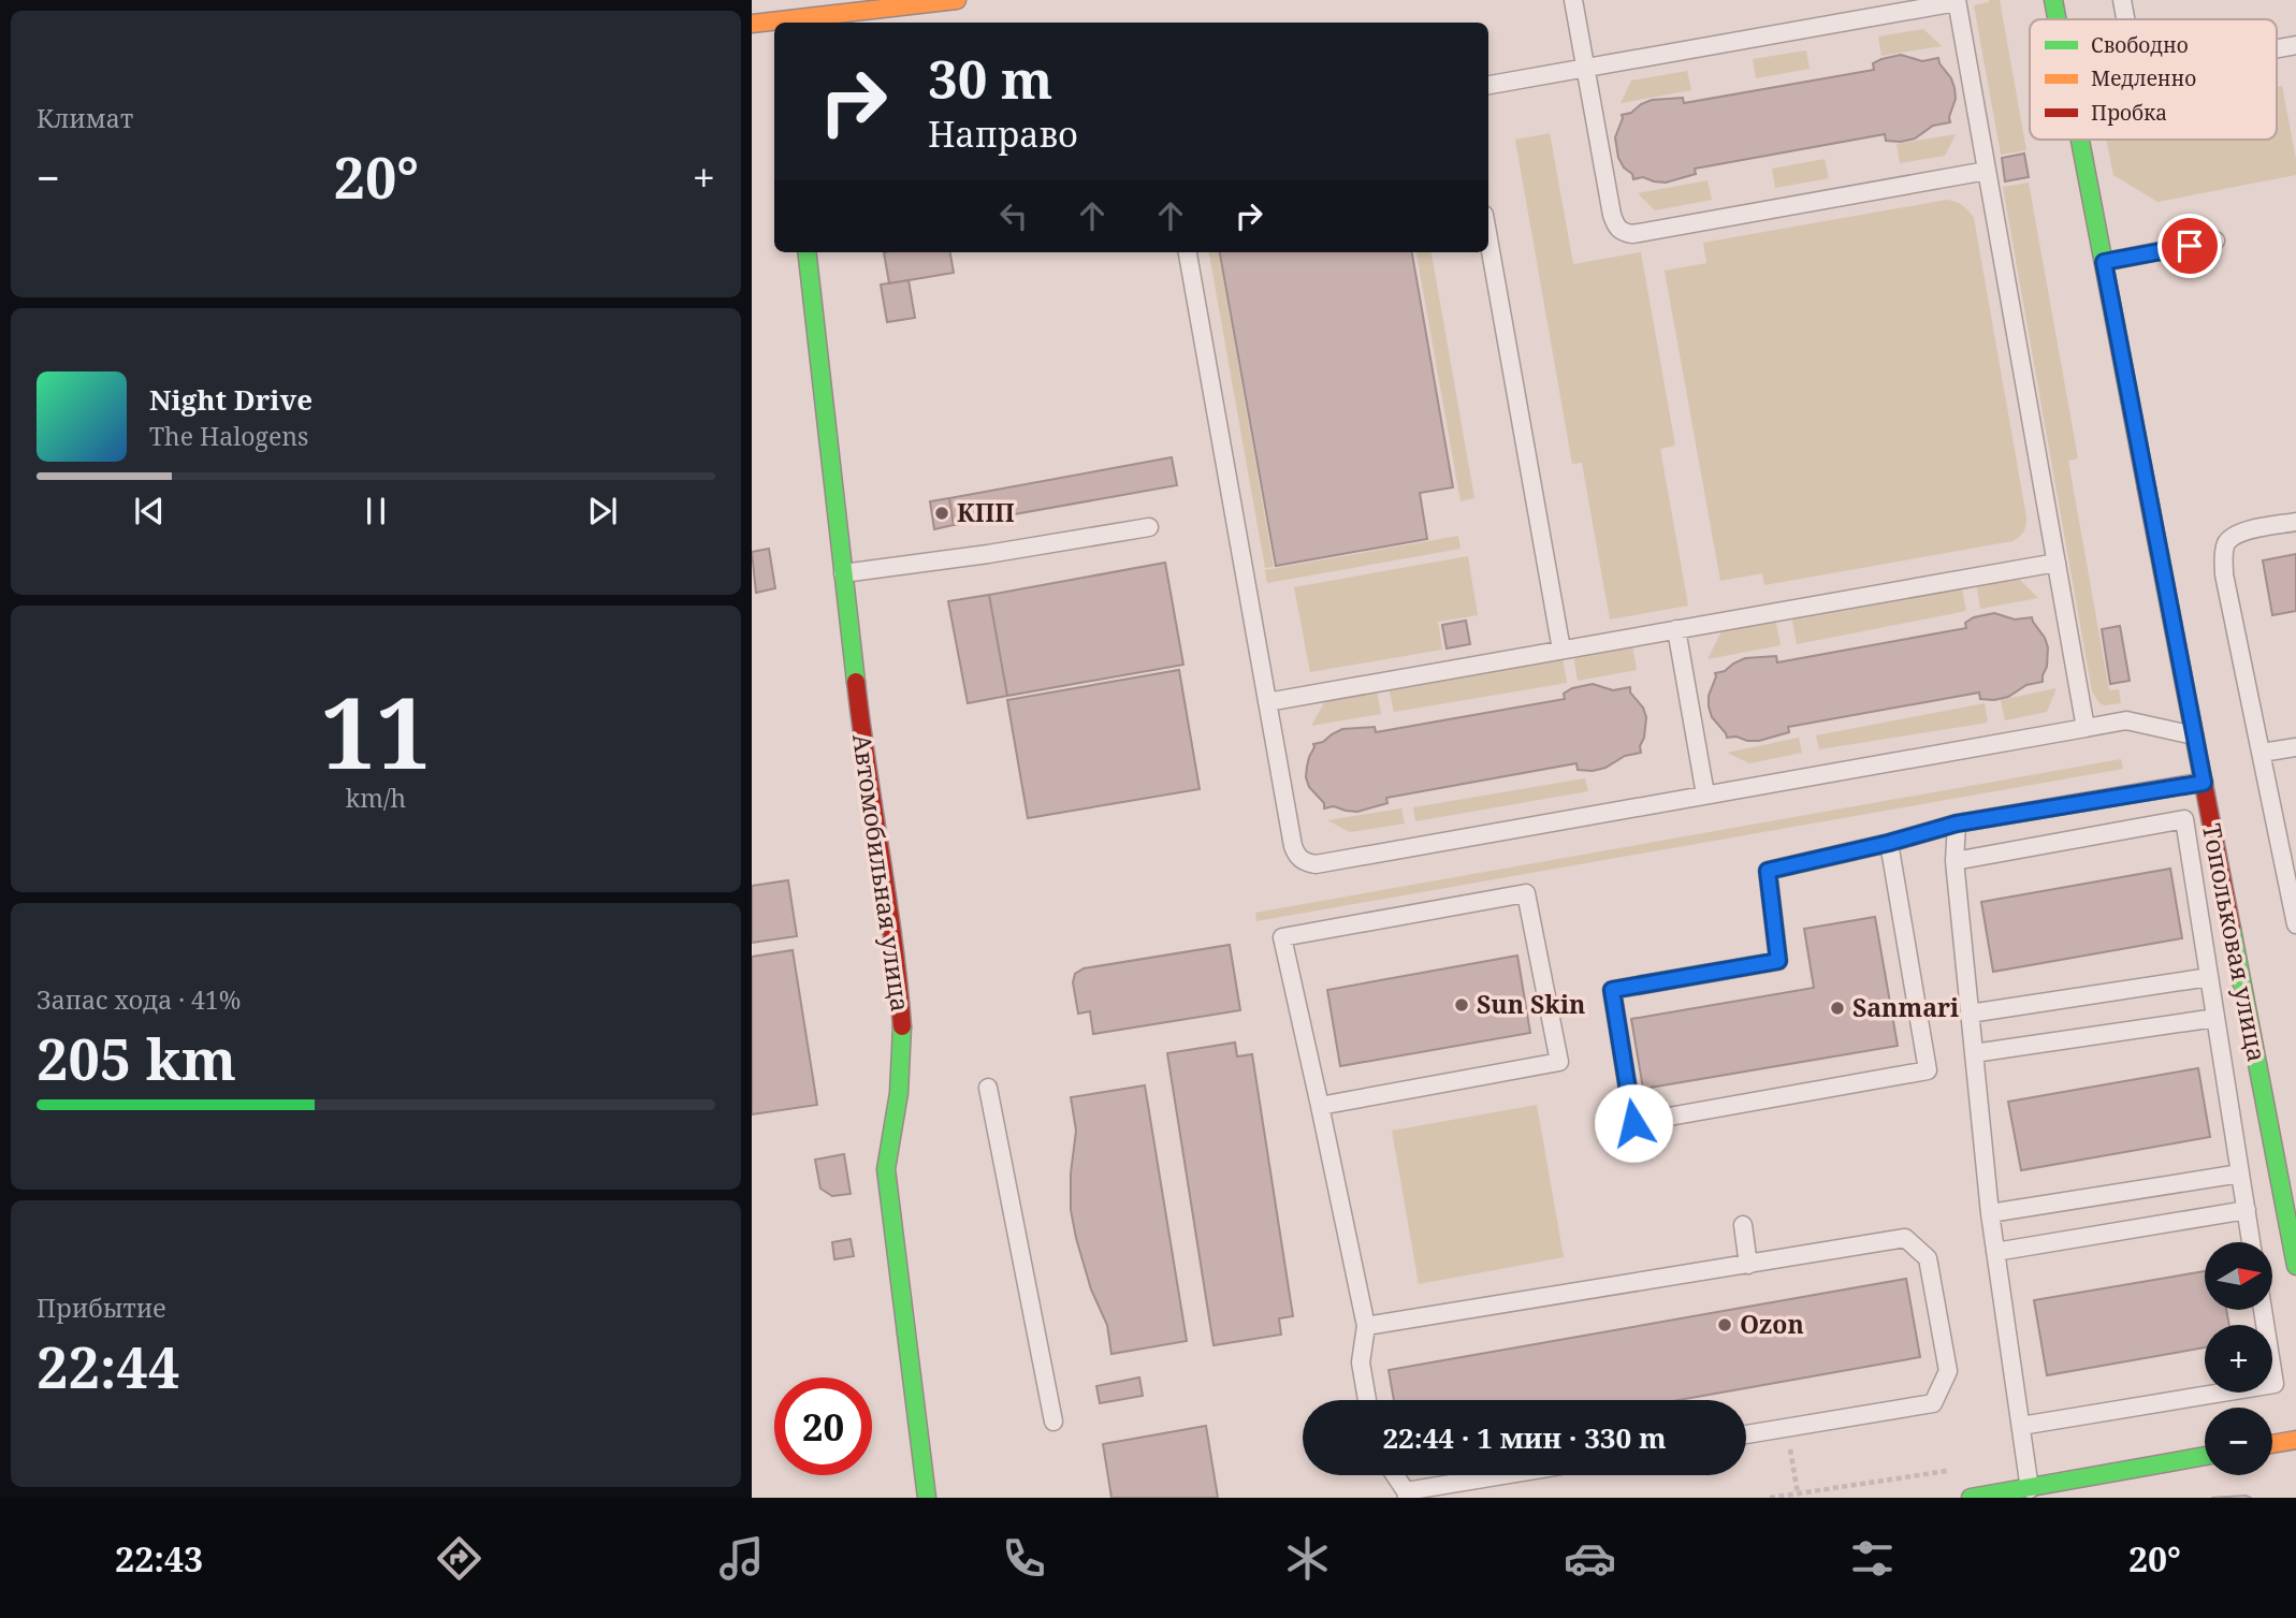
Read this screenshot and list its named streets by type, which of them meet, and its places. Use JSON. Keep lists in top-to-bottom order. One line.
{"streets":{"street":["Автомобильная улица","Топольковая улица"]},"places":["КПП","Sun Skin","Sanmari","Ozon"],"legend":["Свободно","Медленно","Пробка"],"north":"right","page":{"tile":["Климат",["11","km/h"],["Запас хода · 41%","205 km"],["Прибытие","22:44"]],"turn":["30 m","Направо"],"heat":["−","20°","+"],"song":["Night Drive","The Halogens"],"map_buttons":["+","−"],"limit":"20","trip":"22:44 · 1 мин · 330 m","tabs":["22:43","20°"]}}
